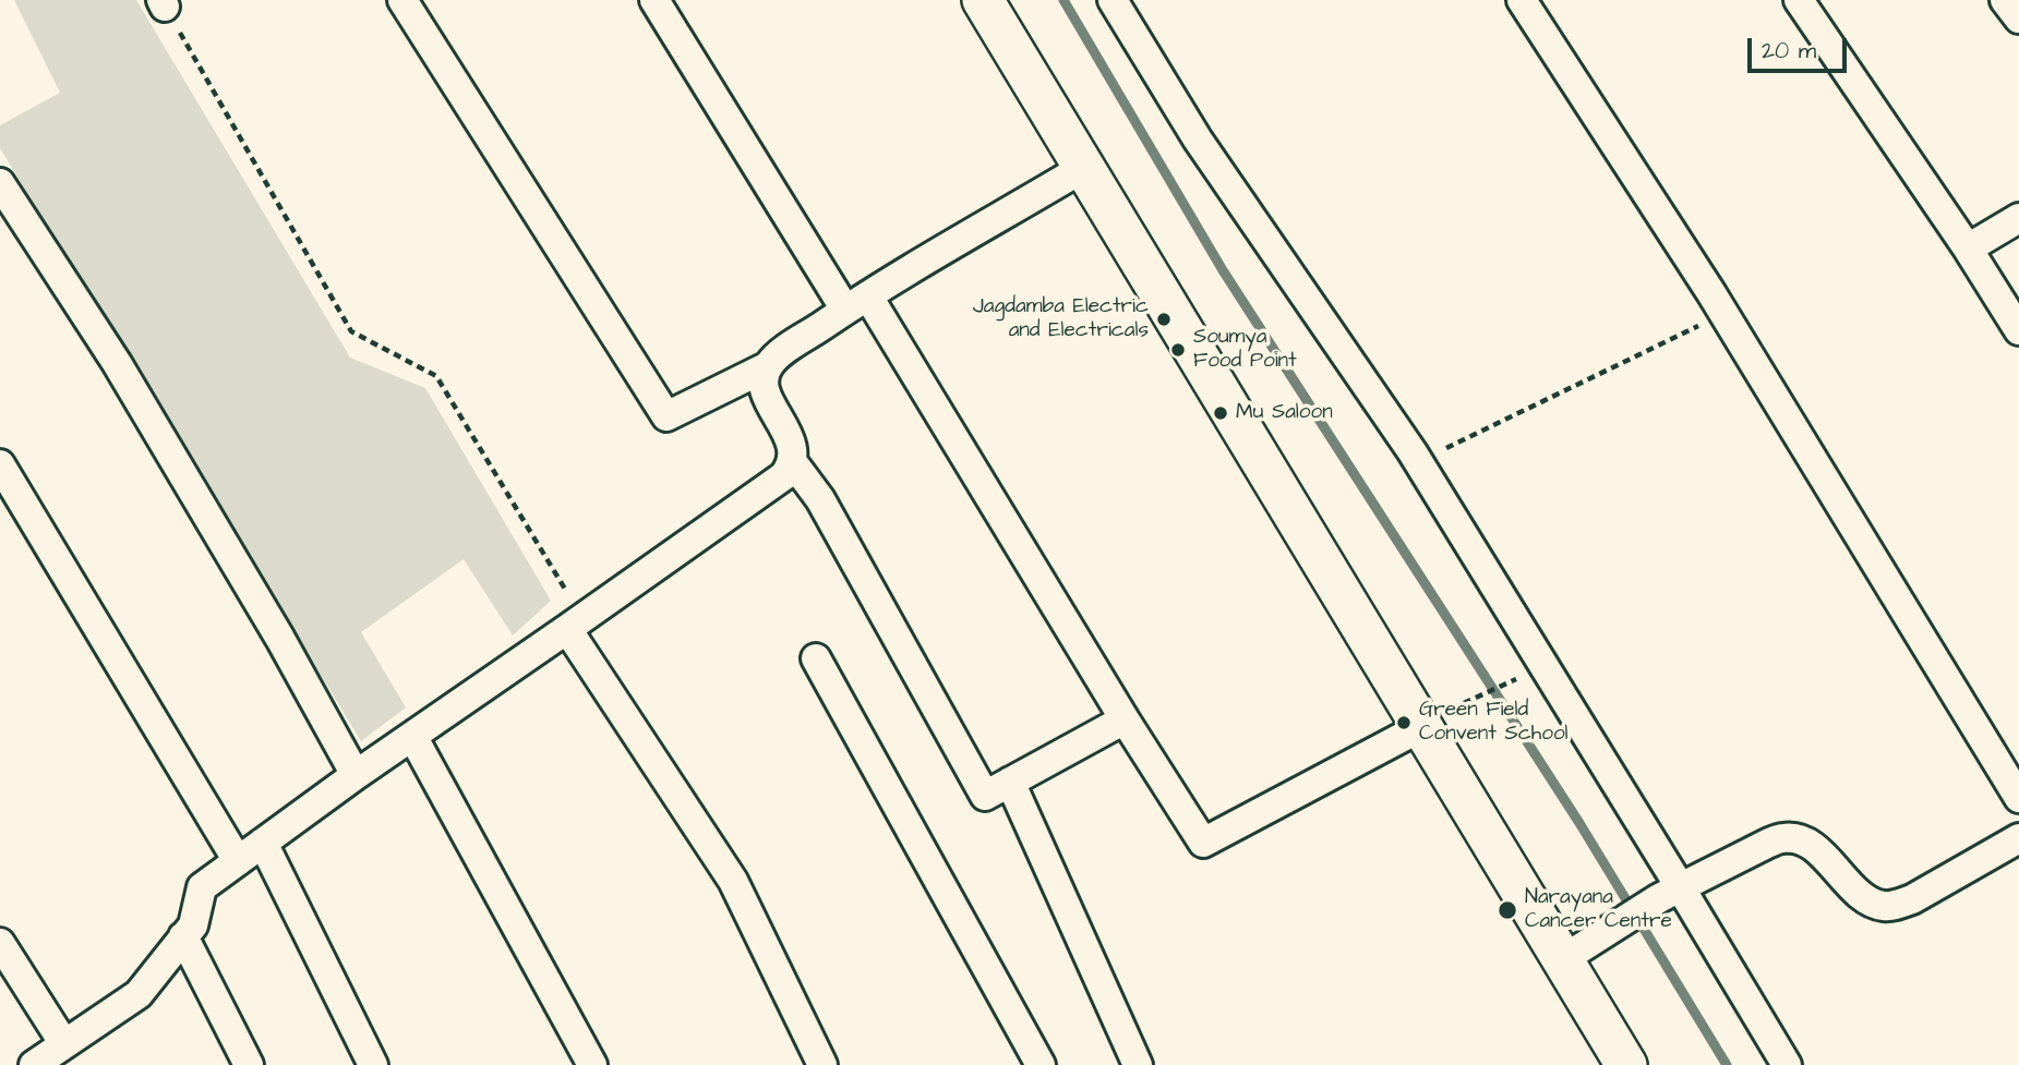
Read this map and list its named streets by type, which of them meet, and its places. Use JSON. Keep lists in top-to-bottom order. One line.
{"places":["Jagdamba Electric and Electricals","Soumya Food Point","Mu Saloon","Green Field Convent School","Narayana Cancer Centre"],"scale_bar":"20 m"}
